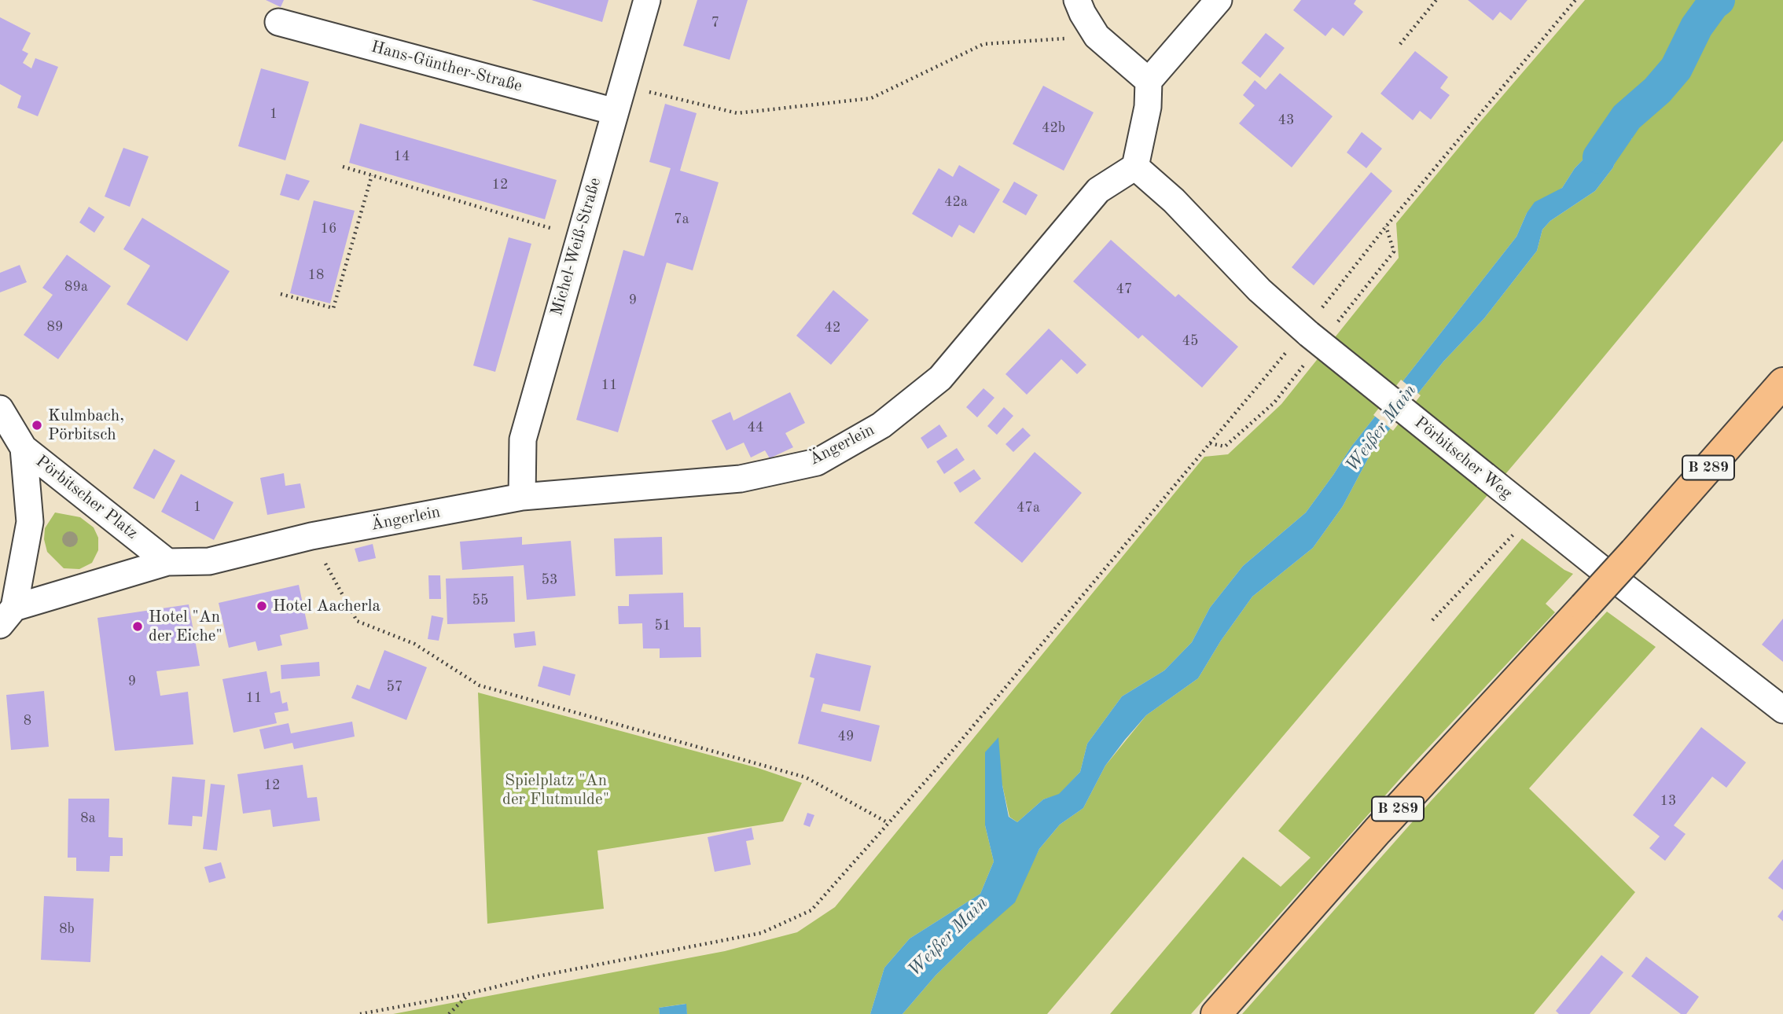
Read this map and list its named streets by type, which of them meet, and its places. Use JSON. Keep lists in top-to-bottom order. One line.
{"streets":{"highway":["B 289"],"street":["Hans-Günther-Straße","Michel-Weiß-Straße","Ängerlein","Pörbitscher Weg","Pörbitscher Platz"]},"crossings":[["Hans-Günther-Straße","Michel-Weiß-Straße"],["Michel-Weiß-Straße","Ängerlein"],["Ängerlein","Pörbitscher Weg"],["Ängerlein","Pörbitscher Platz"]],"water":["Weißer Main"],"parks":["Spielplatz \"An der Flutmulde\""],"places":["Kulmbach, Pörbitsch","Hotel Aacherla","Hotel \"An der Eiche\""],"house_numbers":["7","1","43","42b","14","12","42a","7a","16","18","89a","47","9","89","42","45","11","44","1","47a","53","55","51","9","57","11","8","49","12","13","8a","8b"]}
